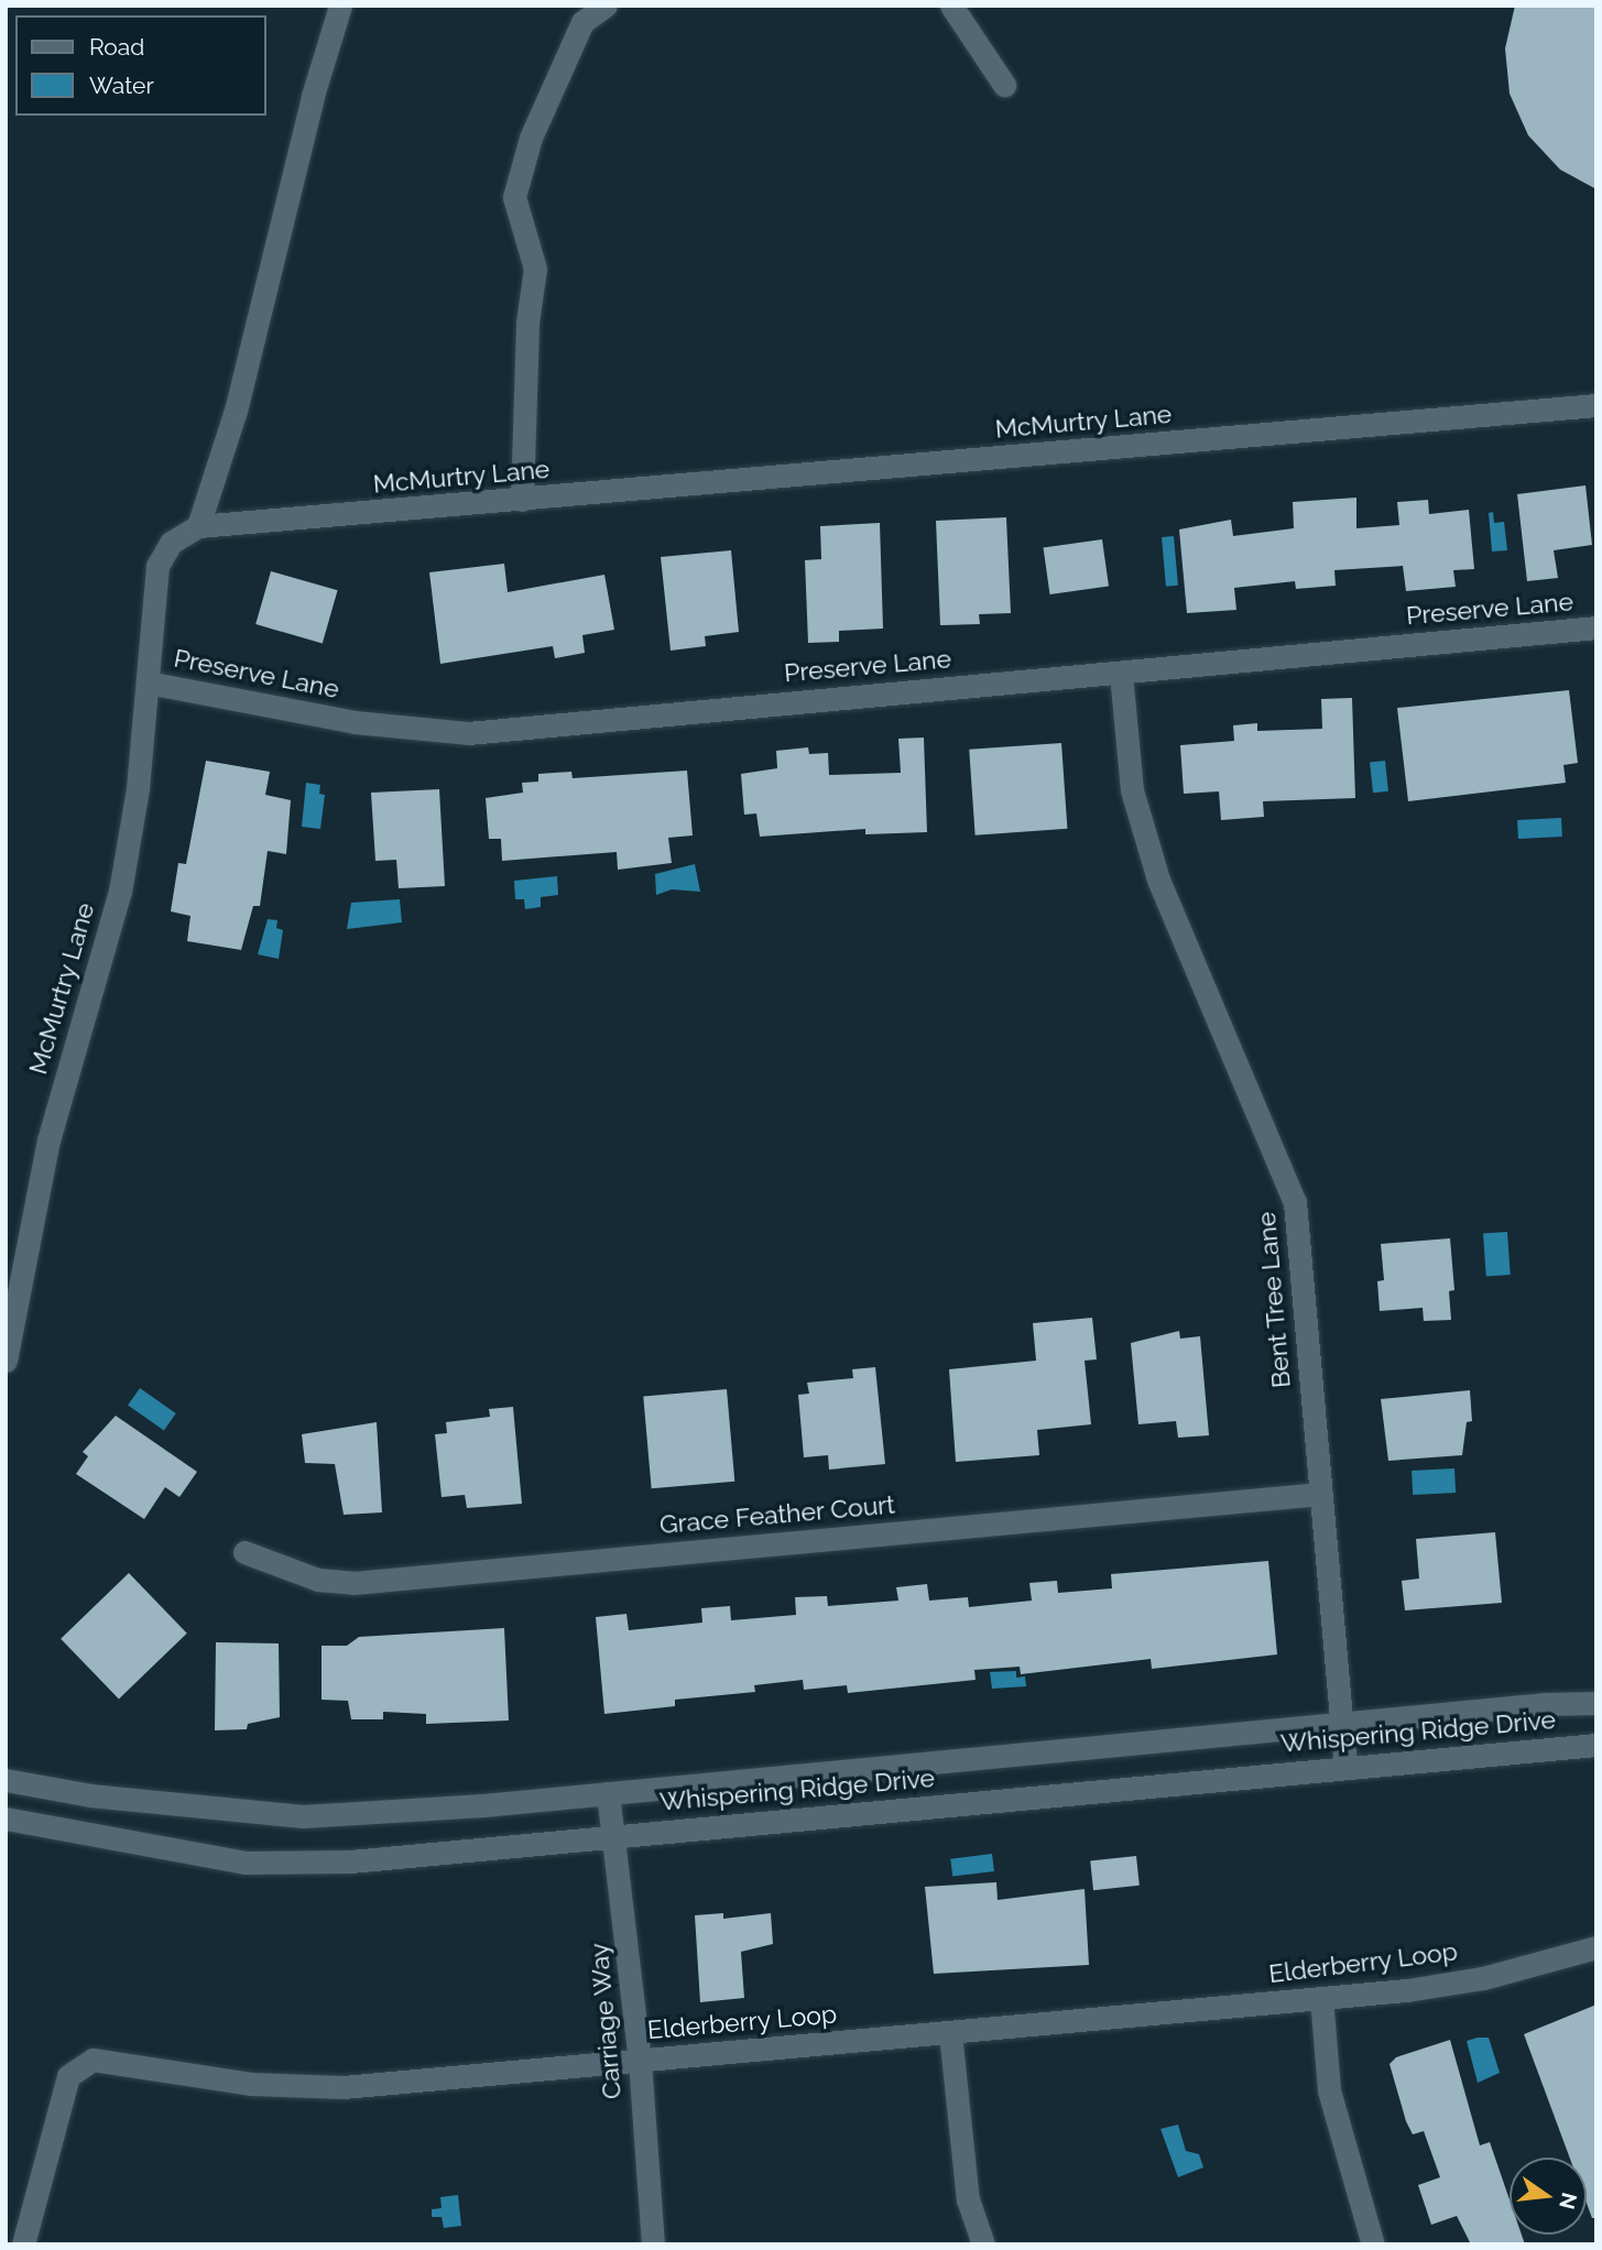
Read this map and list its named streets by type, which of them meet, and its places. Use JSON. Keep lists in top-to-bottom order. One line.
{"streets":{"street":["McMurtry Lane","Preserve Lane","Bent Tree Lane","Grace Feather Court","Whispering Ridge Drive","Elderberry Loop","Carriage Way"]},"crossings":[["McMurtry Lane","Preserve Lane"],["Preserve Lane","Bent Tree Lane"],["Bent Tree Lane","Grace Feather Court"],["Bent Tree Lane","Whispering Ridge Drive"],["Whispering Ridge Drive","Carriage Way"],["Elderberry Loop","Carriage Way"]],"legend":["Road","Water"],"north":"right"}
